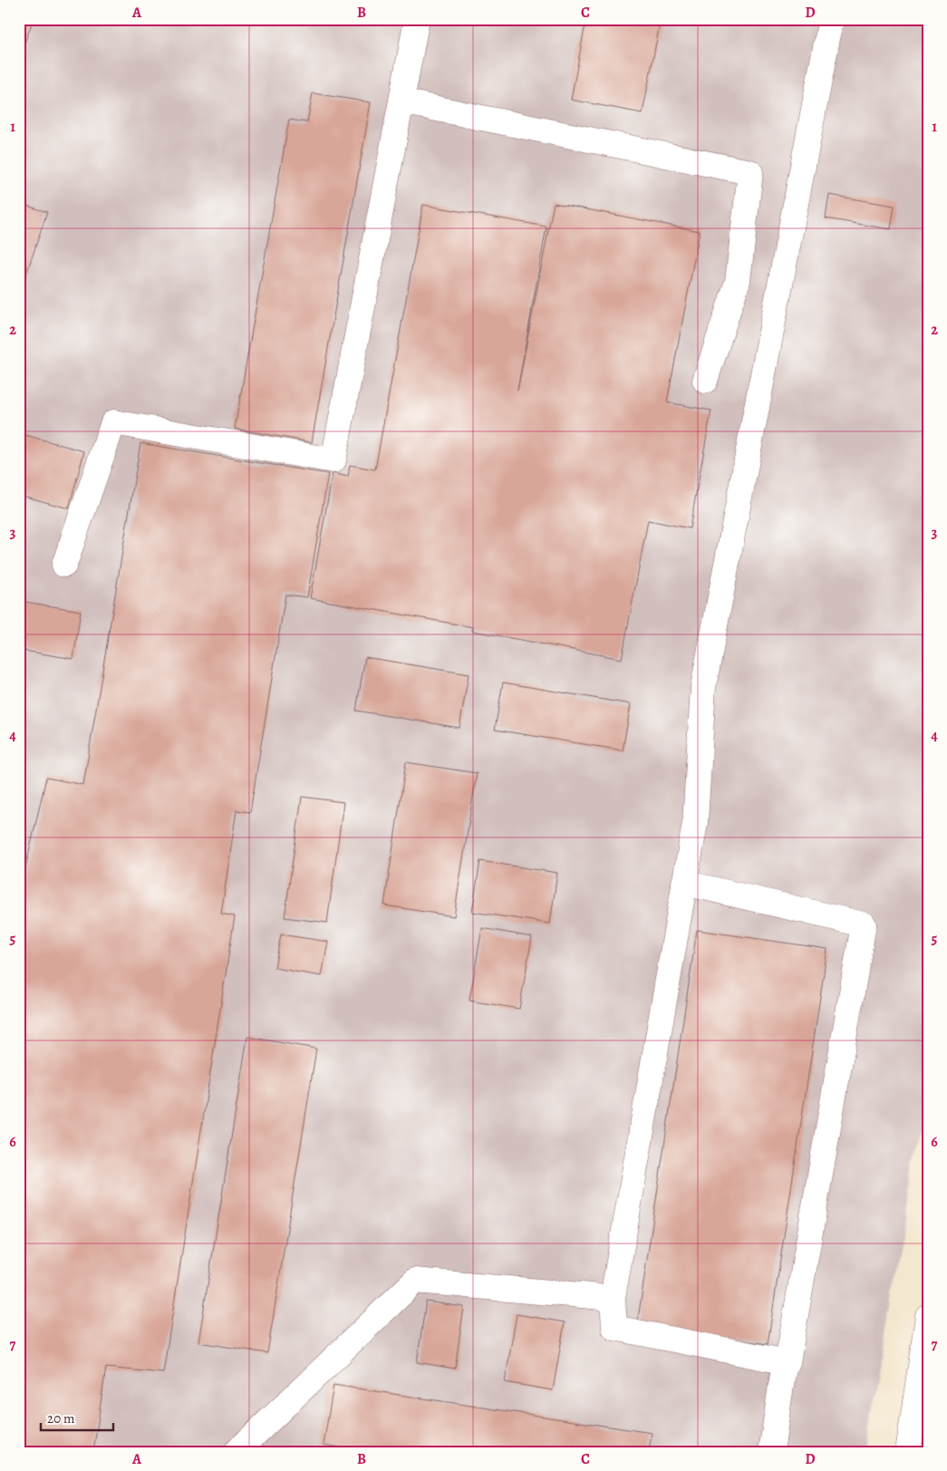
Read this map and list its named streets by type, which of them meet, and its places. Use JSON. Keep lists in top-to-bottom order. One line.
{"scale_bar":"20 m","grid":{"columns":["A","B","C","D"],"rows":["1","2","3","4","5","6","7"]}}
